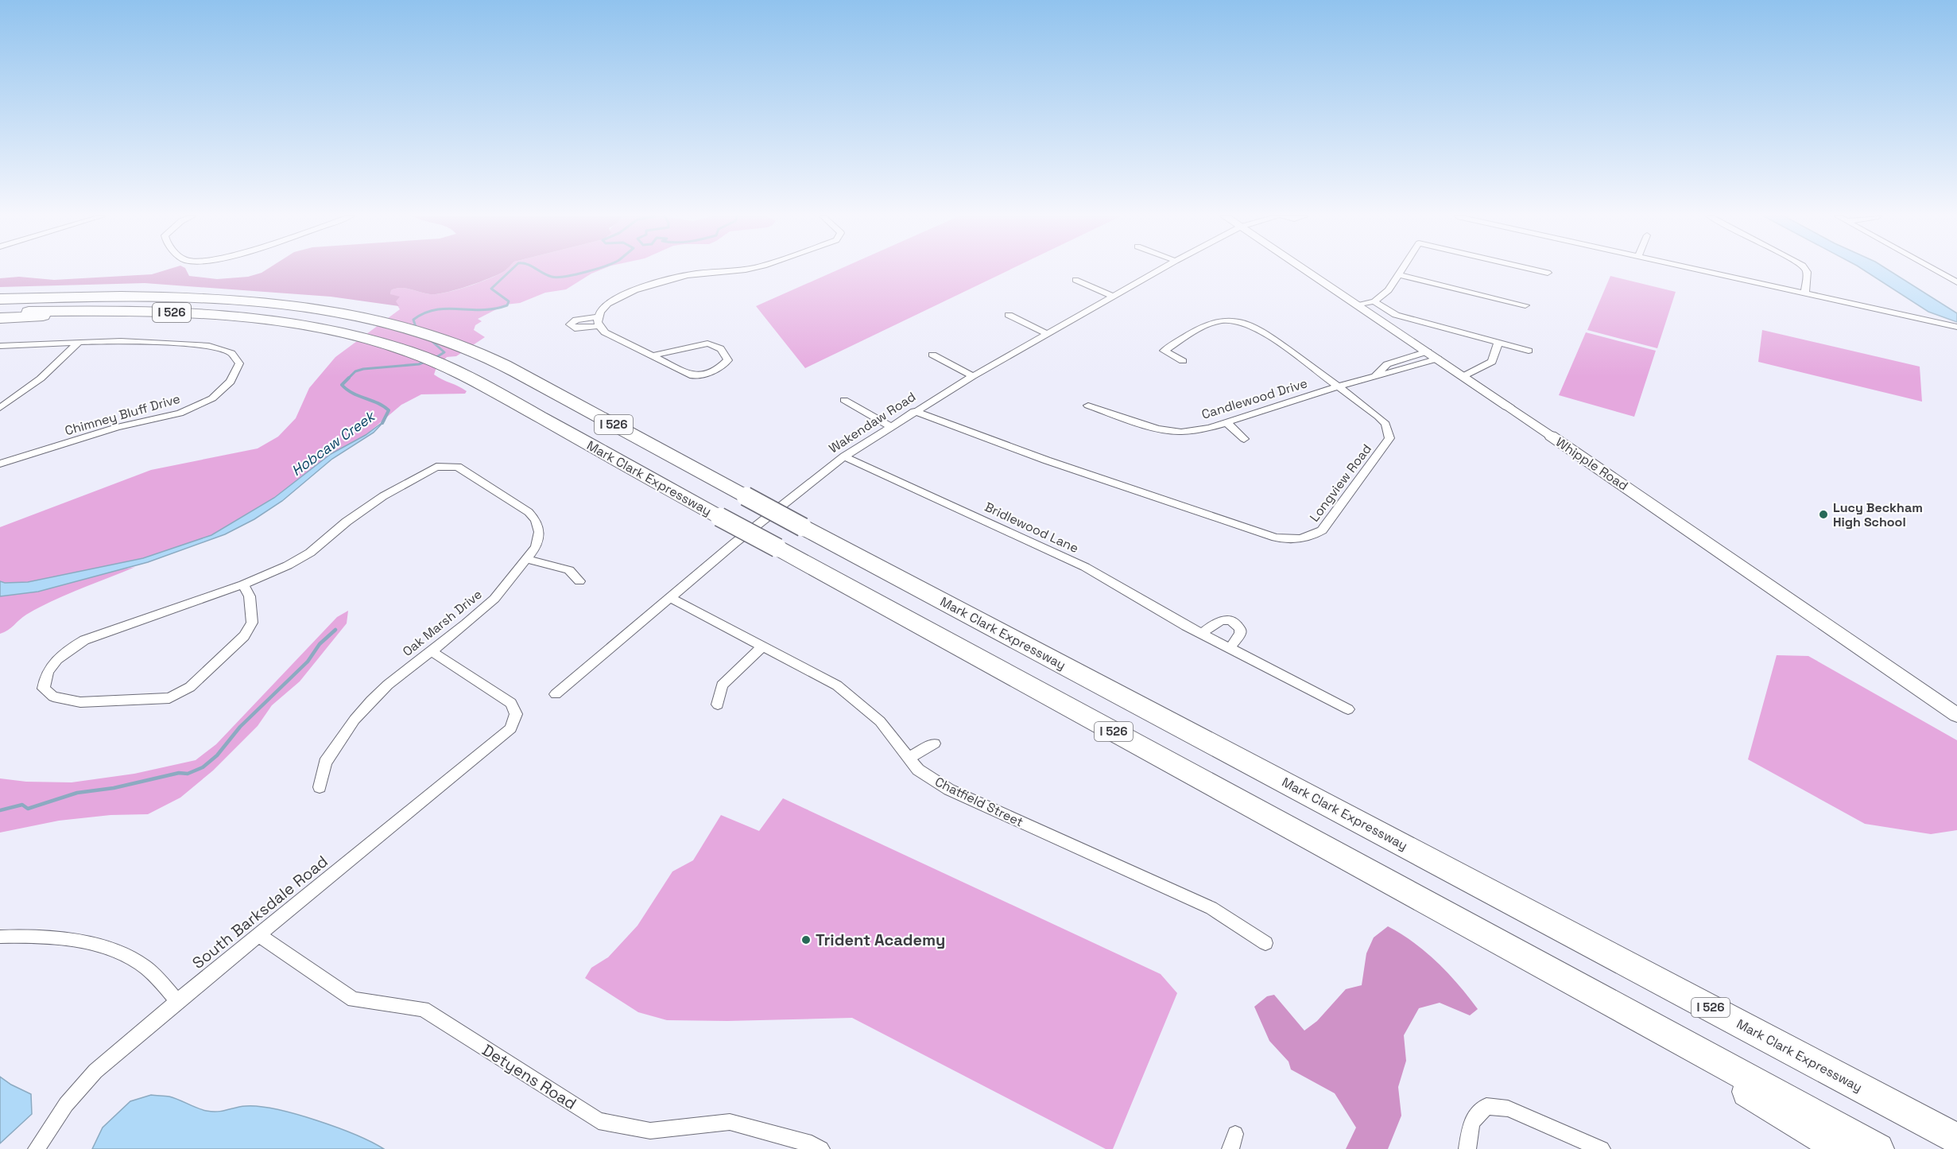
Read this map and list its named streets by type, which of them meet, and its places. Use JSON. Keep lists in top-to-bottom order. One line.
{"streets":{"highway":["I 526","Mark Clark Expressway"],"main road":["Whipple Road"],"street":["Candlewood Drive","Chimney Bluff Drive","Wakendaw Road","Longview Road","Bridlewood Lane","Oak Marsh Drive","Chatfield Street","South Barksdale Road","Detyens Road"]},"crossings":[["Candlewood Drive","Whipple Road"],["Candlewood Drive","Longview Road"],["Wakendaw Road","Longview Road"],["Wakendaw Road","Bridlewood Lane"],["Wakendaw Road","Chatfield Street"],["Oak Marsh Drive","South Barksdale Road"],["South Barksdale Road","Detyens Road"]],"water":["Hobcaw Creek"],"places":["Lucy Beckham High School","Trident Academy"]}
